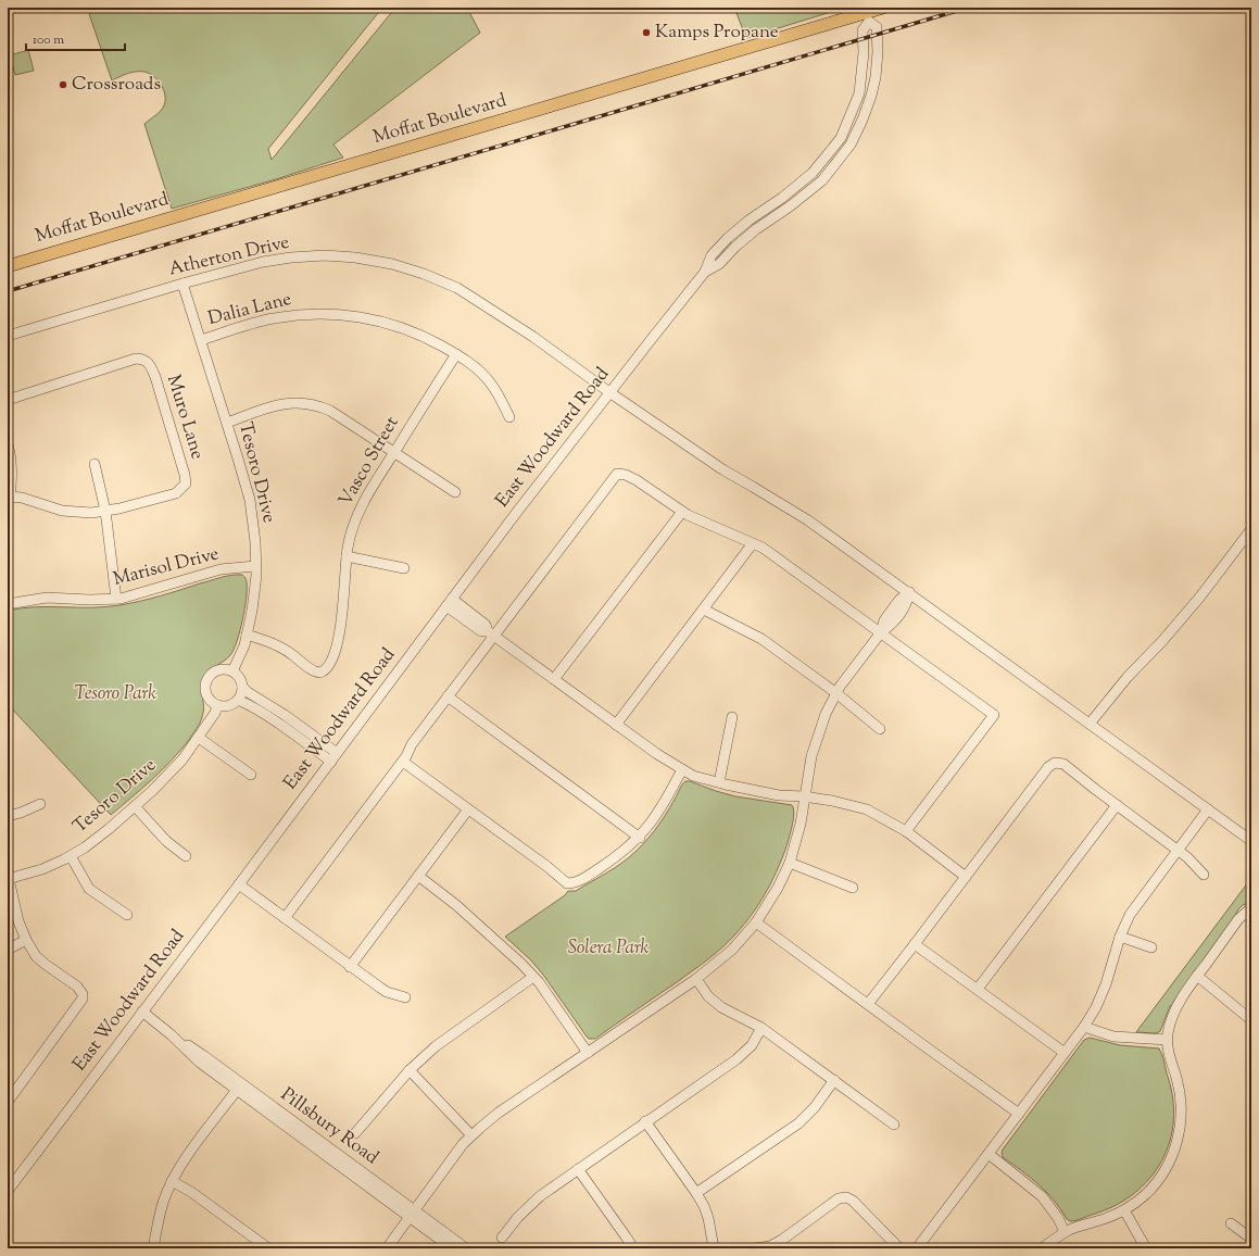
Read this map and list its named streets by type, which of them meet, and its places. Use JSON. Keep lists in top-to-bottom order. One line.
{"streets":{"main road":["Moffat Boulevard"],"street":["Atherton Drive","Dalia Lane","Muro Lane","East Woodward Road","Vasco Street","Tesoro Drive","Marisol Drive","Pillsbury Road"]},"crossings":[["Moffat Boulevard","East Woodward Road"],["Atherton Drive","East Woodward Road"],["Atherton Drive","Tesoro Drive"],["Dalia Lane","Vasco Street"],["Dalia Lane","Tesoro Drive"],["East Woodward Road","Pillsbury Road"],["Vasco Street","Tesoro Drive"],["Tesoro Drive","Marisol Drive"]],"parks":["Tesoro Park","Solera Park"],"places":["Kamps Propane","Crossroads"],"scale_bar":"100 m"}
